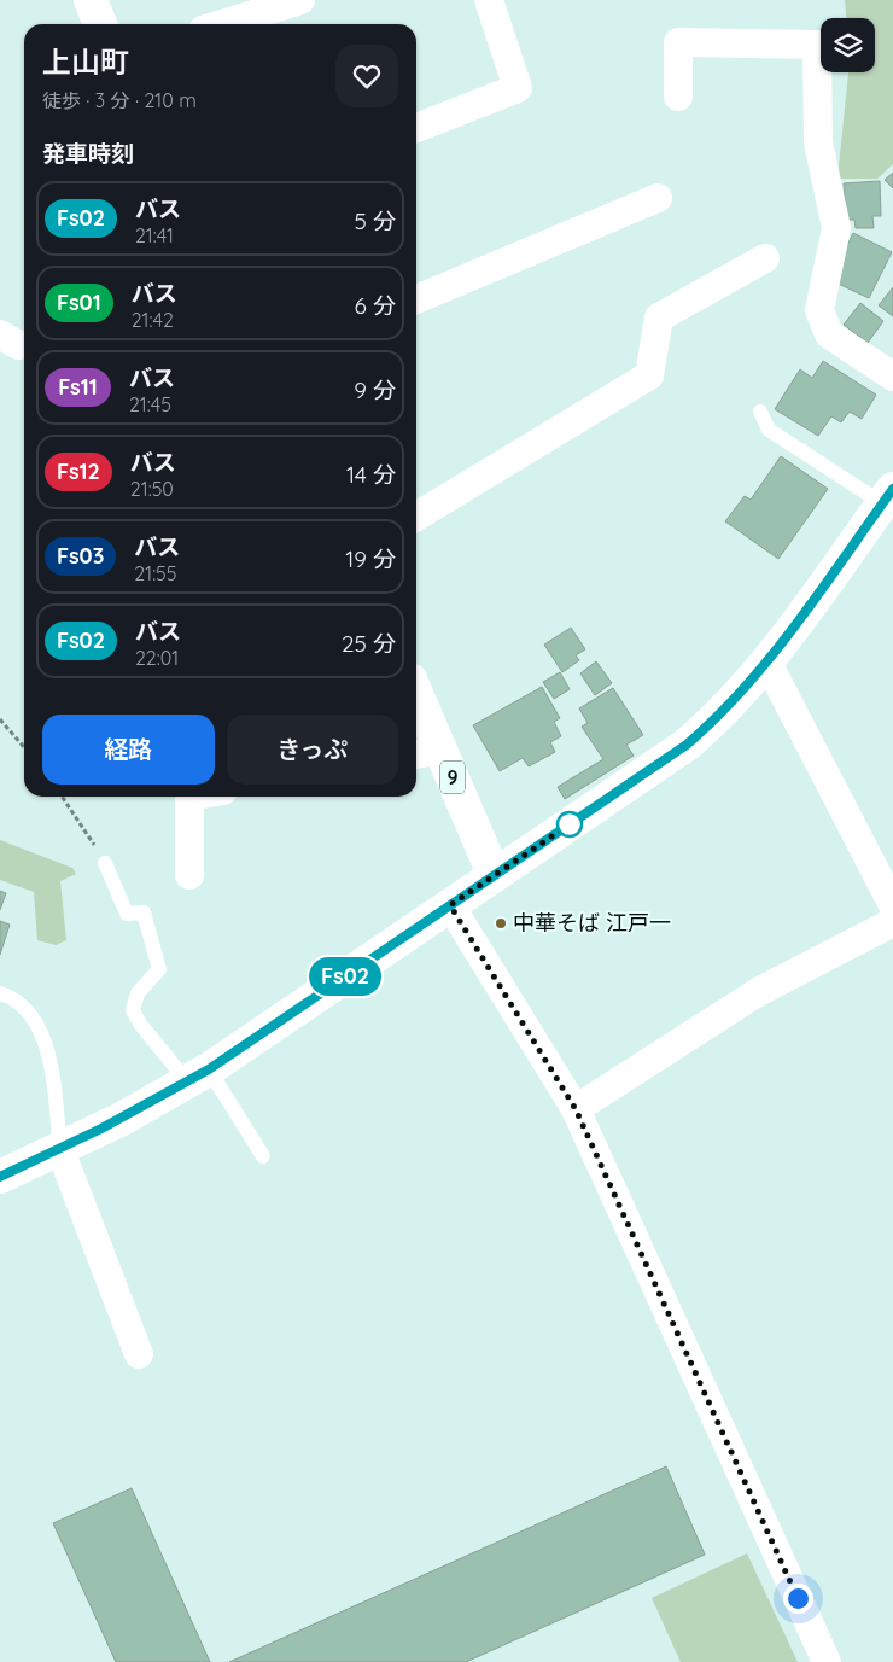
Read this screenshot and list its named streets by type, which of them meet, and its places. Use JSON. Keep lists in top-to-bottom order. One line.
{"streets":{"main road":["9"]},"places":["中華そば 江戸一"],"lines":["bus line Fs02"],"page":{"on_map":"Fs02","heading":[["上山町","徒歩 · 3 分 · 210 m"],"発車時刻"],"list":[{"mark":"Fs02","name":"バス","note":"21:41","value":"5 分"},{"mark":"Fs01","name":"バス","note":"21:42","value":"6 分"},{"mark":"Fs11","name":"バス","note":"21:45","value":"9 分"},{"mark":"Fs12","name":"バス","note":"21:50","value":"14 分"},{"mark":"Fs03","name":"バス","note":"21:55","value":"19 分"},{"mark":"Fs02","name":"バス","note":"22:01","value":"25 分"}],"buttons":["経路","きっぷ"]}}
